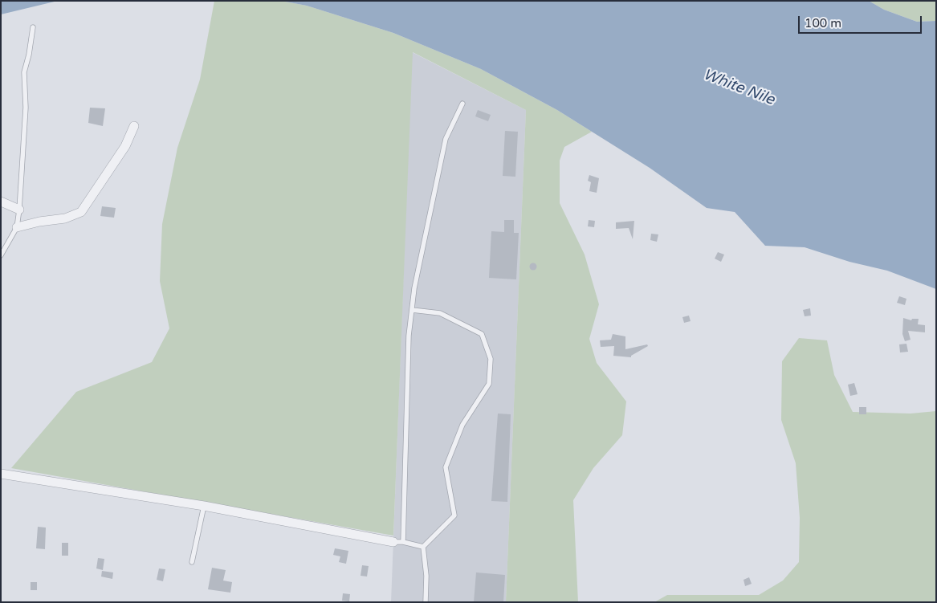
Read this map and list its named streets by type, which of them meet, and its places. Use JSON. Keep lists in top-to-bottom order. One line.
{"water":["White Nile"],"scale_bar":"100 m"}
